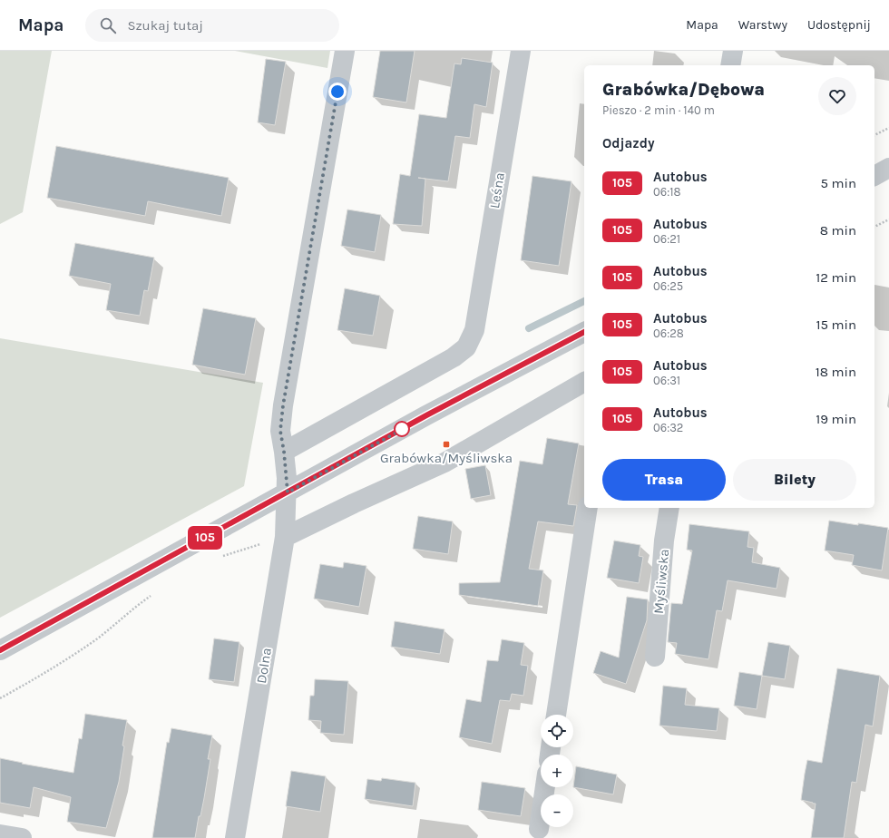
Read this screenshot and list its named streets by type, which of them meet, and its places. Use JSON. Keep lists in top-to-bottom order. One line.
{"streets":{"street":["Leśna","Myśliwska","Dolna"]},"crossings":[["Leśna","Dolna"]],"places":{"transit":["Grabówka/Myśliwska"]},"lines":["bus line 105"],"page":{"header":"Mapa","search":"Szukaj tutaj","nav":["Mapa","Warstwy","Udostępnij"],"on_map":"105","heading":[["Grabówka/Dębowa","Pieszo · 2 min · 140 m"],"Odjazdy"],"list":[{"mark":"105","name":"Autobus","note":"06:18","value":"5 min"},{"mark":"105","name":"Autobus","note":"06:21","value":"8 min"},{"mark":"105","name":"Autobus","note":"06:25","value":"12 min"},{"mark":"105","name":"Autobus","note":"06:28","value":"15 min"},{"mark":"105","name":"Autobus","note":"06:31","value":"18 min"},{"mark":"105","name":"Autobus","note":"06:32","value":"19 min"}],"buttons":["Trasa","Bilety"],"map_buttons":["+","−"]}}
